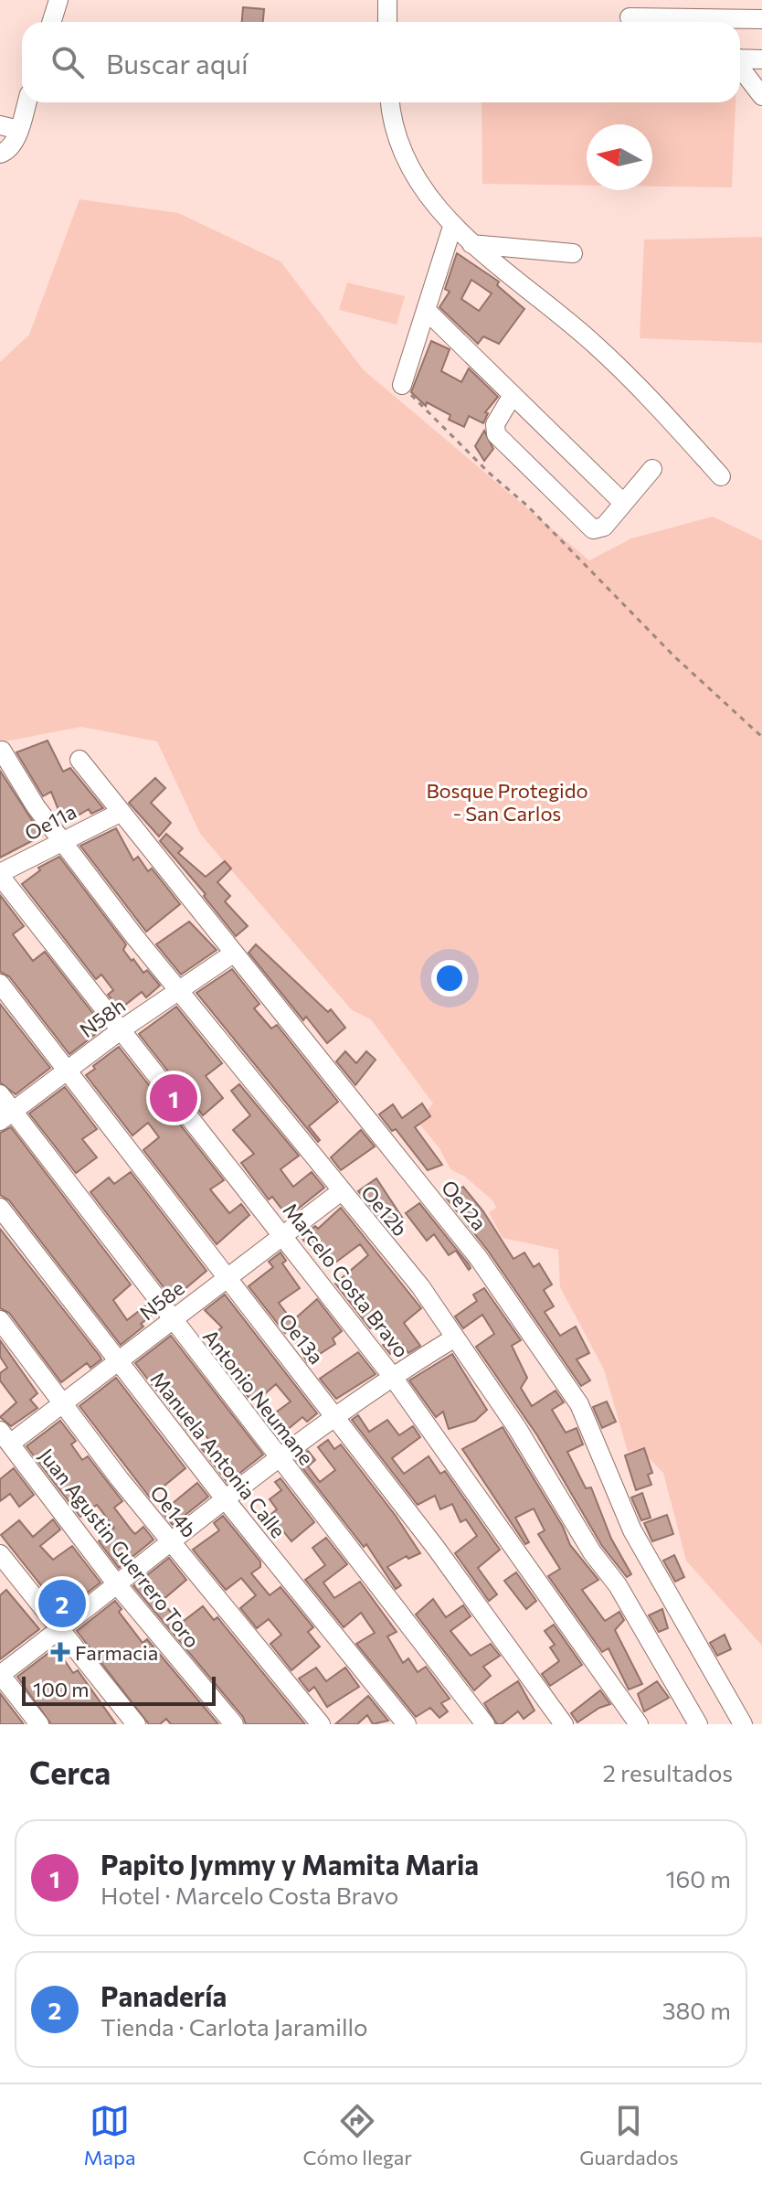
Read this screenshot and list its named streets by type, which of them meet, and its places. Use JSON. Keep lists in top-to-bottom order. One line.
{"streets":{"street":["Oe11a","N58h","Oe12a","Oe12b","Marcelo Costa Bravo","N58e","Oe13a","Antonio Neumane","Manuela Antonia Calle","Oe14b","Juan Agustin Guerrero Toro"]},"crossings":[["Oe11a","Oe12a"],["Oe11a","Oe12b"],["Oe11a","Marcelo Costa Bravo"],["N58h","Oe12a"],["N58h","Oe12b"],["N58h","Marcelo Costa Bravo"],["N58h","Oe13a"],["N58h","Antonio Neumane"],["Oe12b","N58e"],["Marcelo Costa Bravo","N58e"],["N58e","Oe13a"],["N58e","Antonio Neumane"],["N58e","Manuela Antonia Calle"],["N58e","Oe14b"],["N58e","Juan Agustin Guerrero Toro"]],"parks":["Bosque Protegido - San Carlos"],"places":{"health":["Farmacia"]},"scale_bar":"100 m","north":"left","page":{"search":"Buscar aquí","pins":["1","2"],"scale":"100 m","heading":["Cerca","2 resultados"],"list":[{"mark":"1","name":"Papito Jymmy y Mamita Maria","note":"Hotel · Marcelo Costa Bravo","value":"160 m"},{"mark":"2","name":"Panadería","note":"Tienda · Carlota Jaramillo","value":"380 m"}],"nav":["Mapa","Cómo llegar","Guardados"]}}
